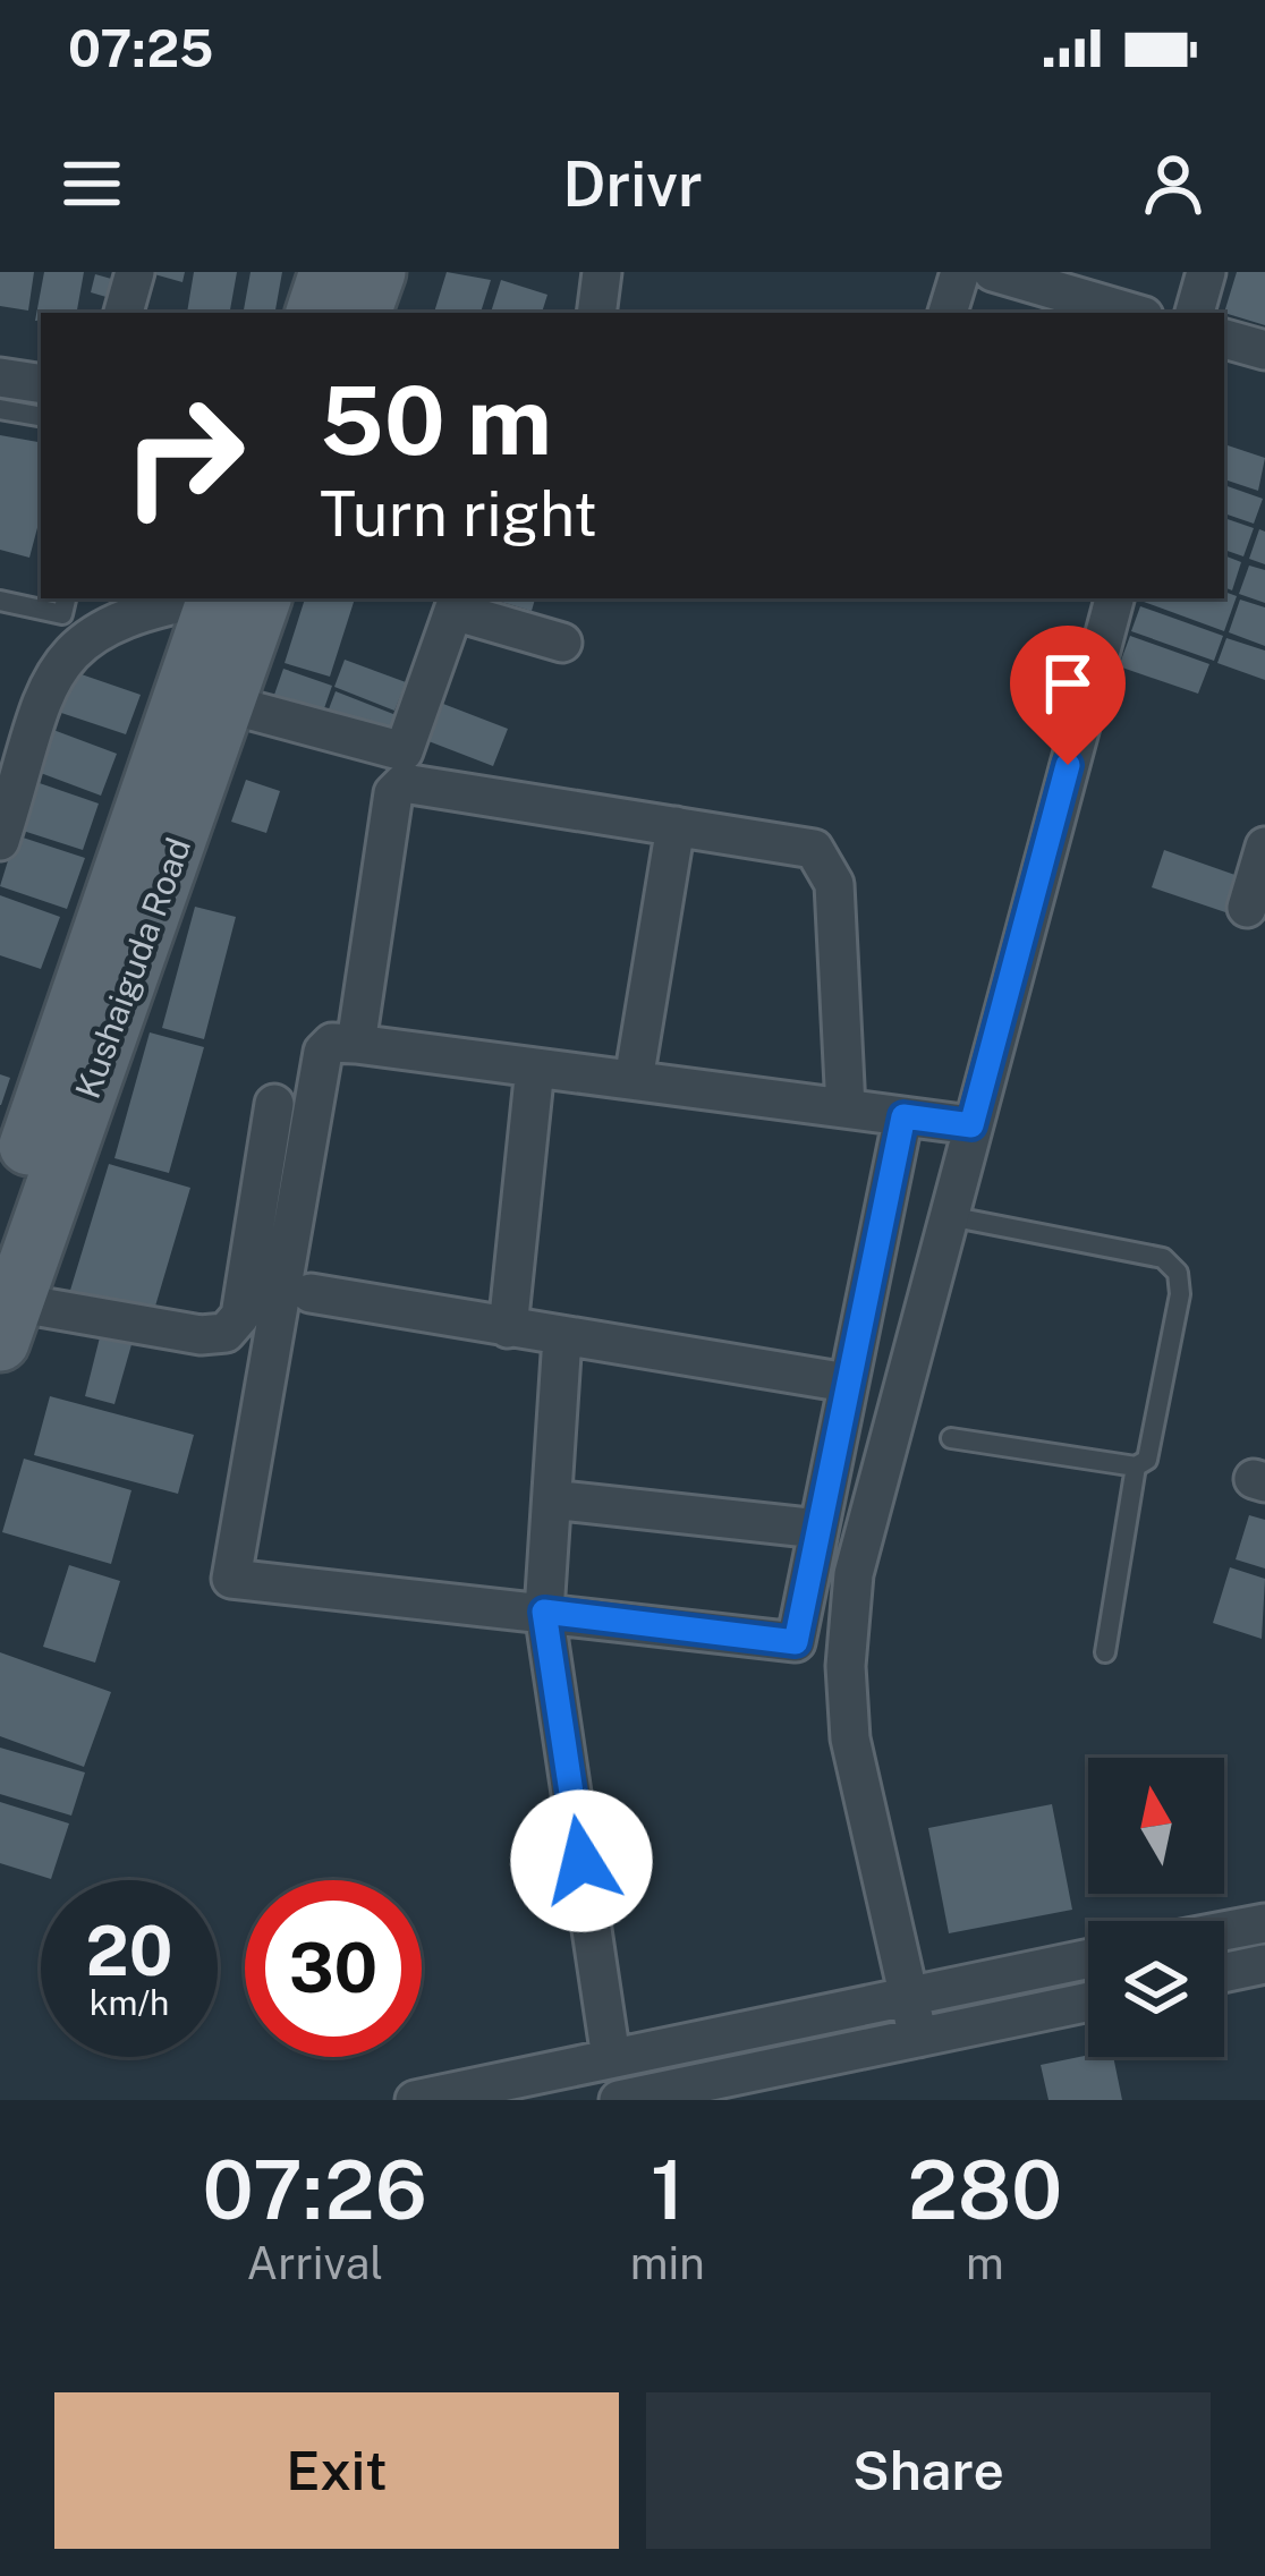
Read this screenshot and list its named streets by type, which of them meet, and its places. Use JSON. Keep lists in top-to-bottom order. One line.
{"streets":{"main road":["Kushaiguda Road"]},"north":"top","page":{"status":"07:25","header":"Drivr","turn":["50 m","Turn right"],"speed":"20 km/h","limit":"30","eta":["07:26","Arrival","1","min","280","m"],"buttons":["Exit","Share"]}}
